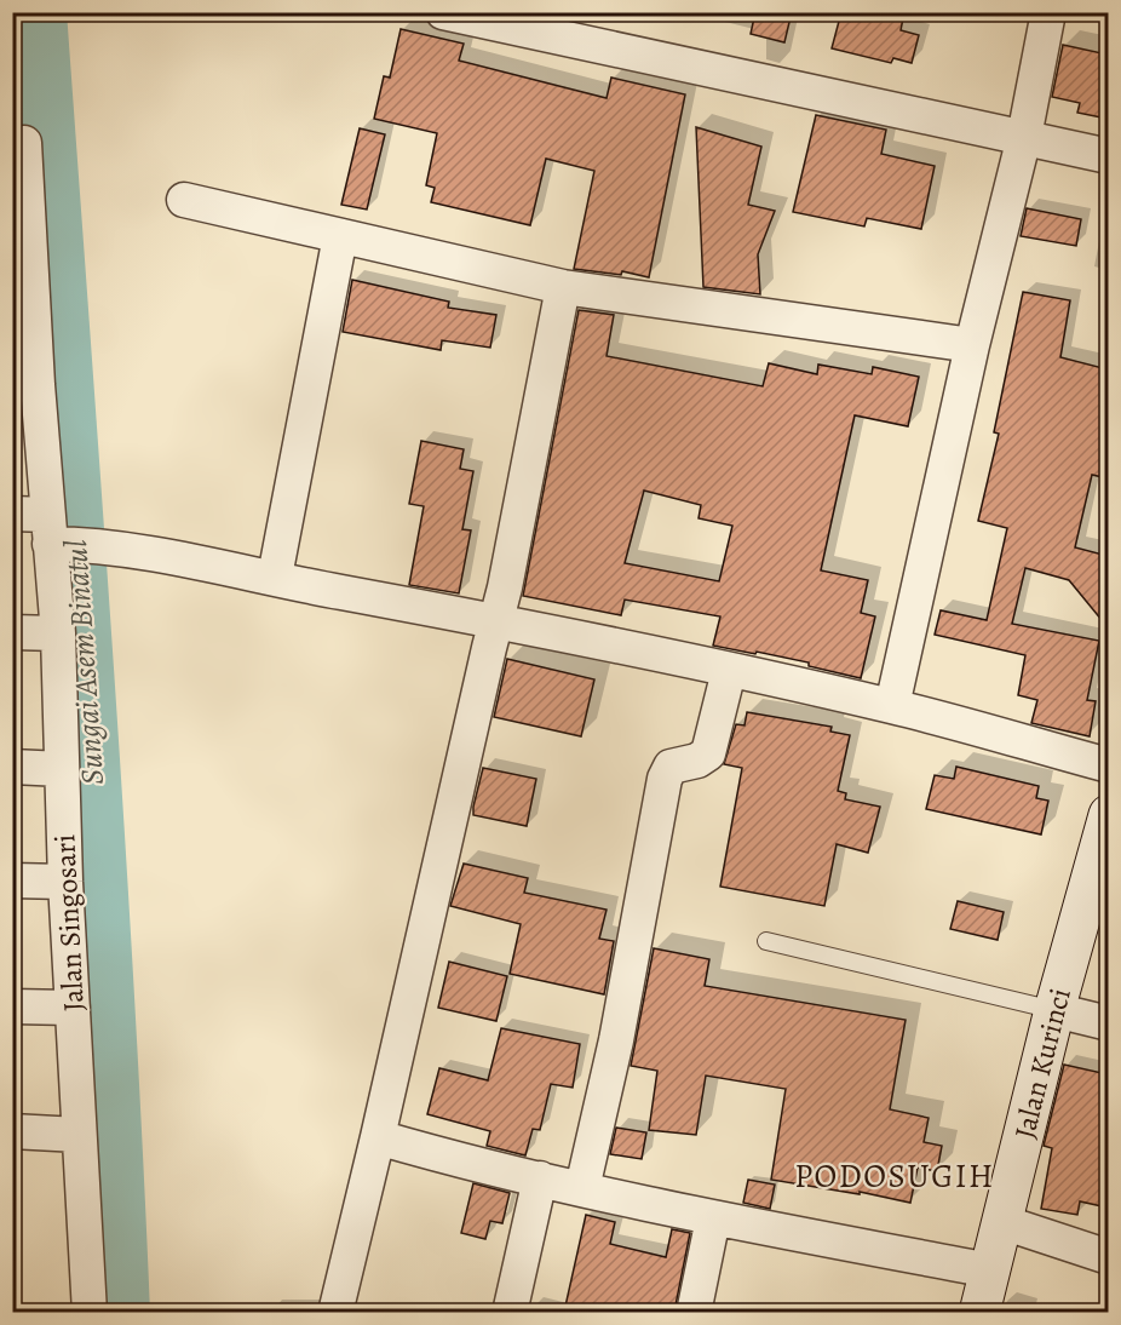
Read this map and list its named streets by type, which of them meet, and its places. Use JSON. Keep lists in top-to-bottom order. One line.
{"streets":{"street":["Jalan Singosari","Jalan Kurinci"]},"districts":["PODOSUGIH"],"water":["Sungai Asem Binatul"]}
